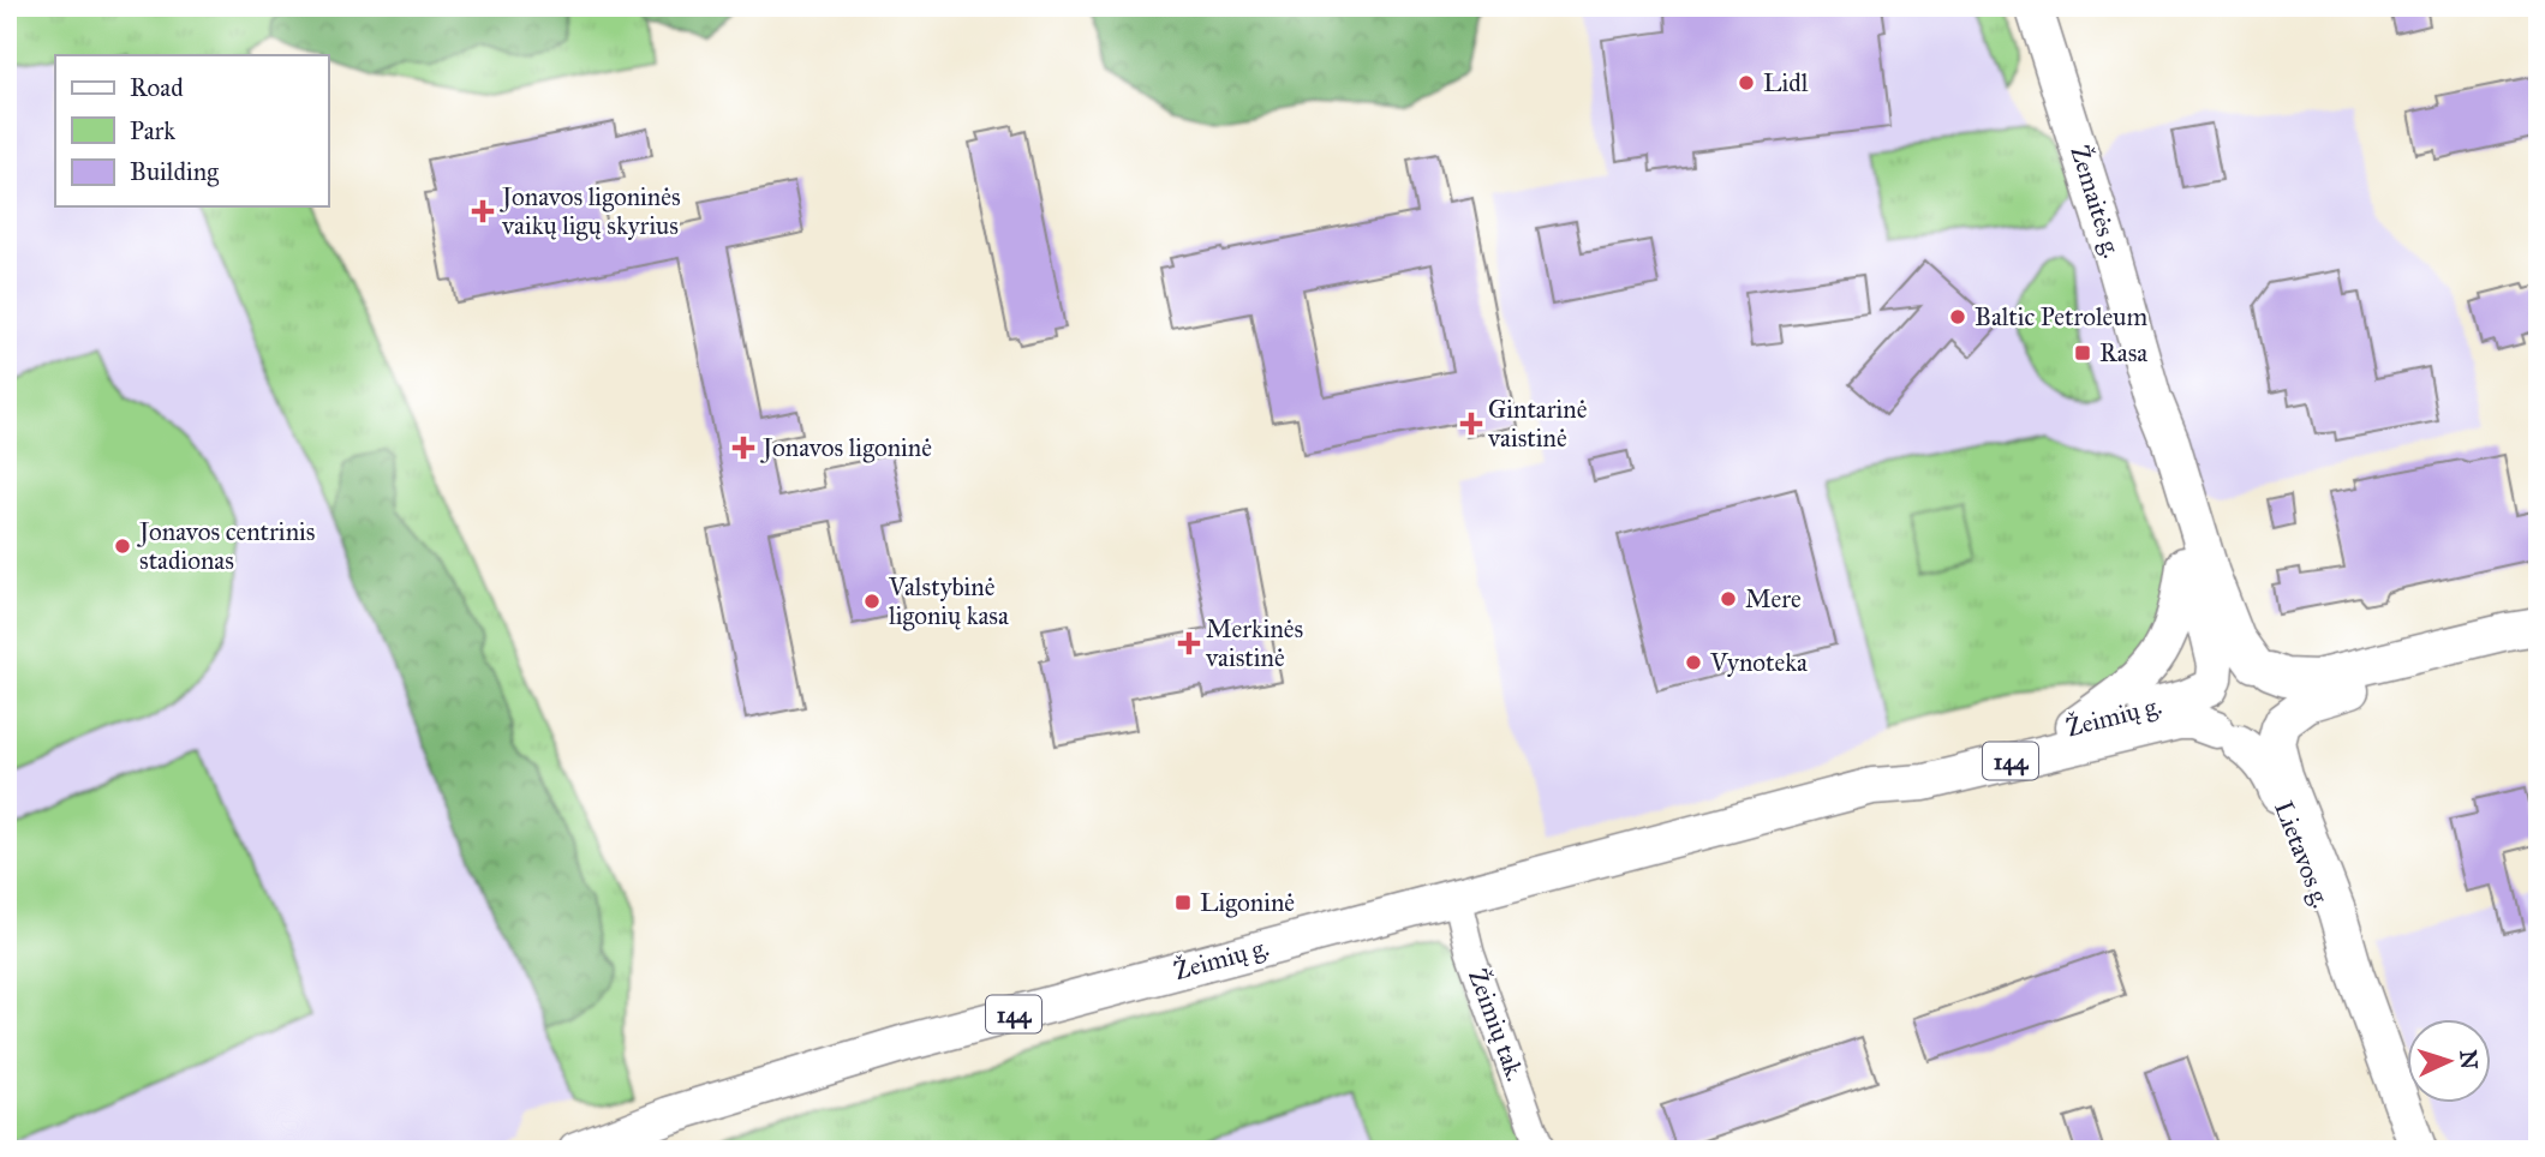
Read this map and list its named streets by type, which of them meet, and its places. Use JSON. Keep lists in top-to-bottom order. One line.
{"streets":{"main road":["Žemaitės g.","Žeimių g.","144","Lietavos g."],"street":["Žeimių tak."]},"crossings":[["Žemaitės g.","Žeimių g."],["Žemaitės g.","Lietavos g."],["Žeimių g.","Lietavos g."],["Žeimių g.","Žeimių tak."]],"places":{"other":["Lidl","Baltic Petroleum","Jonavos centrinis stadionas","Mere","Valstybinė ligonių kasa","Vynoteka"],"health":["Jonavos ligoninės vaikų ligų skyrius","Gintarinė vaistinė","Jonavos ligoninė","Merkinės vaistinė"],"transit":["Rasa","Ligoninė"]},"legend":["Road","Park","Building"],"north":"right"}
